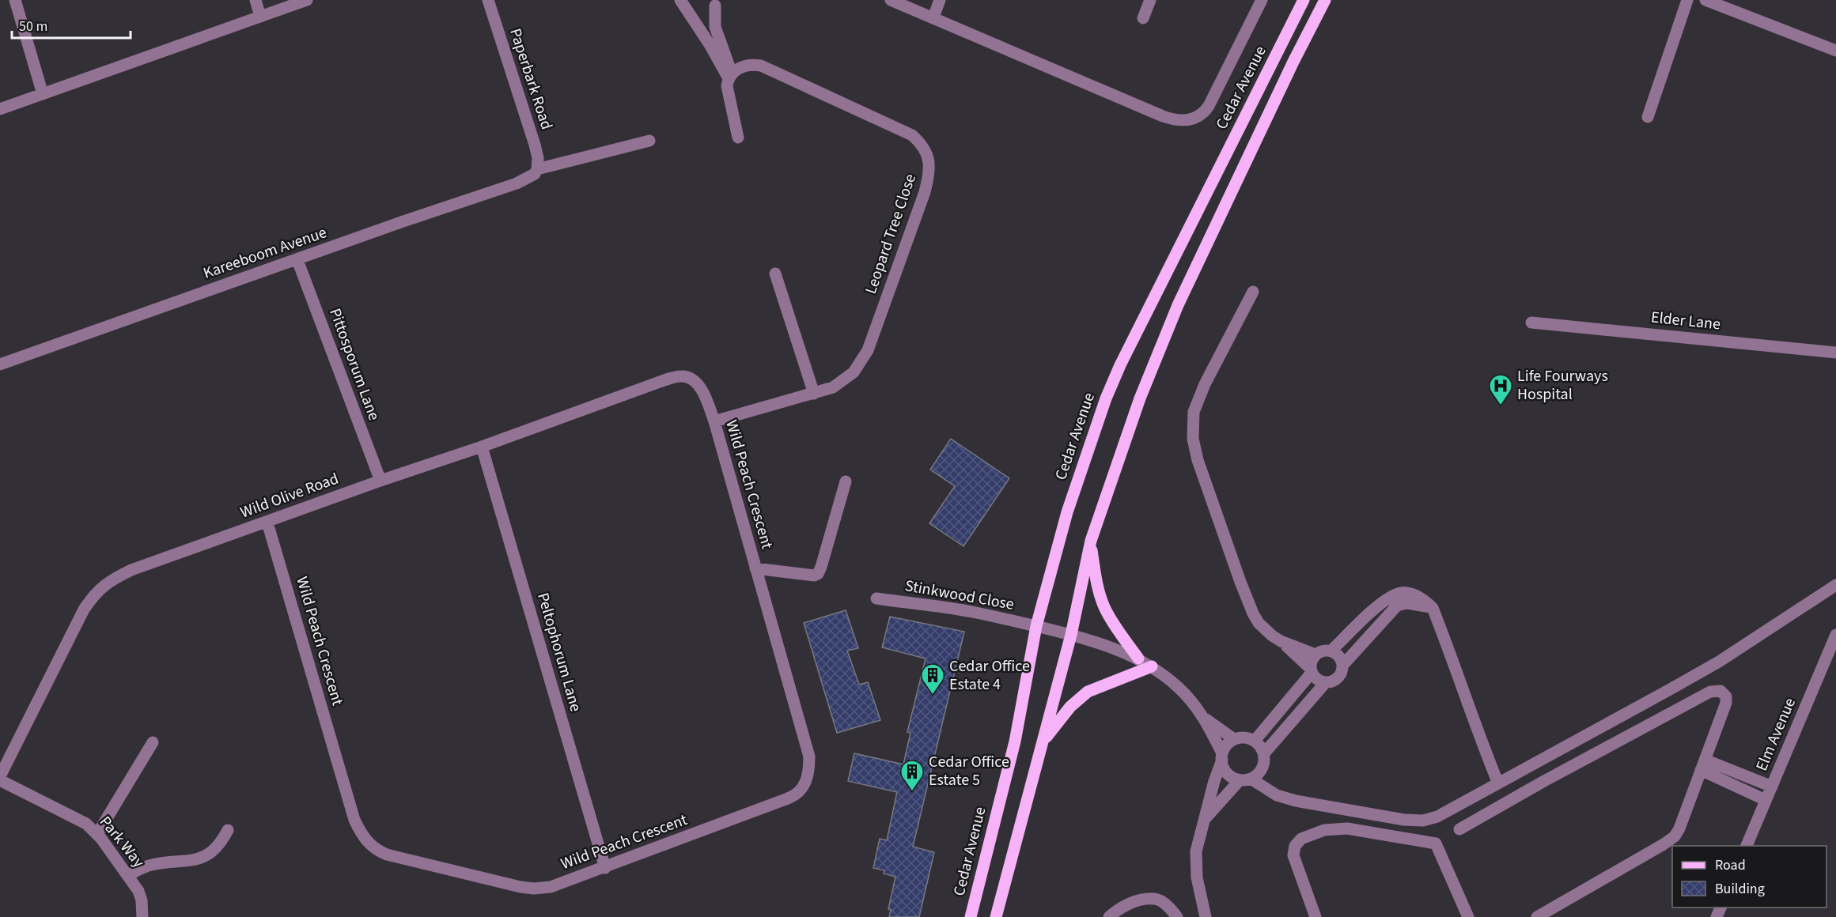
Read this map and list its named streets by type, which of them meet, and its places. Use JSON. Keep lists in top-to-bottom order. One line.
{"streets":{"main road":["Cedar Avenue"],"street":["Paperbark Road","Leopard Tree Close","Kareeboom Avenue","Elder Lane","Pittosporum Lane","Wild Peach Crescent","Wild Olive Road","Stinkwood Close","Peltophorum Lane","Elm Avenue","Park Way"]},"crossings":[["Paperbark Road","Kareeboom Avenue"],["Cedar Avenue","Stinkwood Close"],["Leopard Tree Close","Wild Peach Crescent"],["Kareeboom Avenue","Pittosporum Lane"],["Pittosporum Lane","Wild Olive Road"],["Wild Peach Crescent","Wild Olive Road"],["Wild Peach Crescent","Peltophorum Lane"],["Wild Olive Road","Peltophorum Lane"],["Wild Olive Road","Park Way"]],"places":{"hospital":["Life Fourways Hospital"],"building":["Cedar Office Estate 4","Cedar Office Estate 5"]},"legend":["Road","Building"],"scale_bar":"50 m"}
